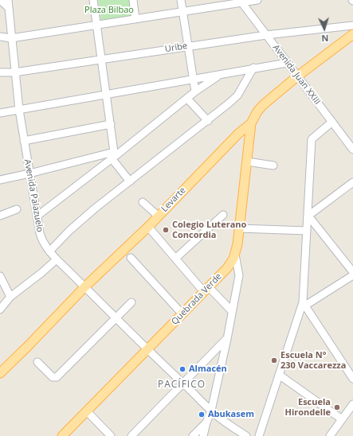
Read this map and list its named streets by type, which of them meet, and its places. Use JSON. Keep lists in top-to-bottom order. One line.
{"streets":{"main road":["Levarte","Quebrada Verde"],"street":["Uribe","Avenida Juan XXIII","Avenida Palazuelo"]},"crossings":[["Uribe","Avenida Juan XXIII"],["Uribe","Avenida Palazuelo"],["Avenida Juan XXIII","Levarte"],["Avenida Palazuelo","Levarte"],["Avenida Palazuelo","Quebrada Verde"],["Levarte","Quebrada Verde"]],"districts":["PACÍFICO"],"parks":["Plaza Bilbao"],"places":["Colegio Luterano Concordia","Escuela N° 230 Vaccarezza","Almacén","Escuela Hirondelle","Abukasem"],"north":"bottom"}
